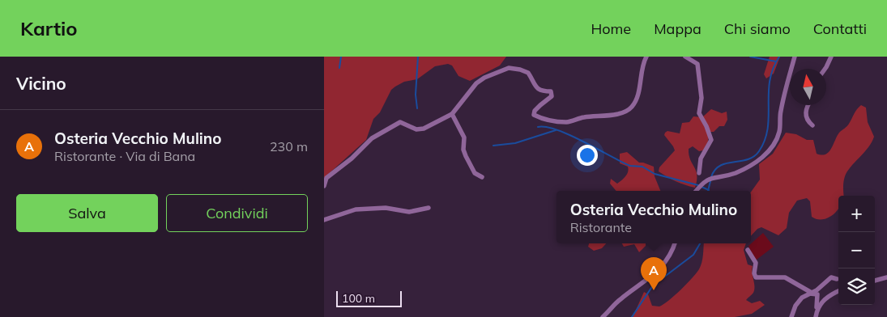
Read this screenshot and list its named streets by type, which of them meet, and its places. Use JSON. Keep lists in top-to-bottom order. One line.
{"scale_bar":"100 m","north":"top","page":{"header":"Kartio","nav":["Home","Mappa","Chi siamo","Contatti"],"heading":"Vicino","list":[{"mark":"A","name":"Osteria Vecchio Mulino","note":"Ristorante · Via di Bana","value":"230 m"}],"buttons":["Salva","Condividi"],"popup":["Osteria Vecchio Mulino","Ristorante"],"map_buttons":["+","−"],"pins":"A","scale":"100 m"}}
